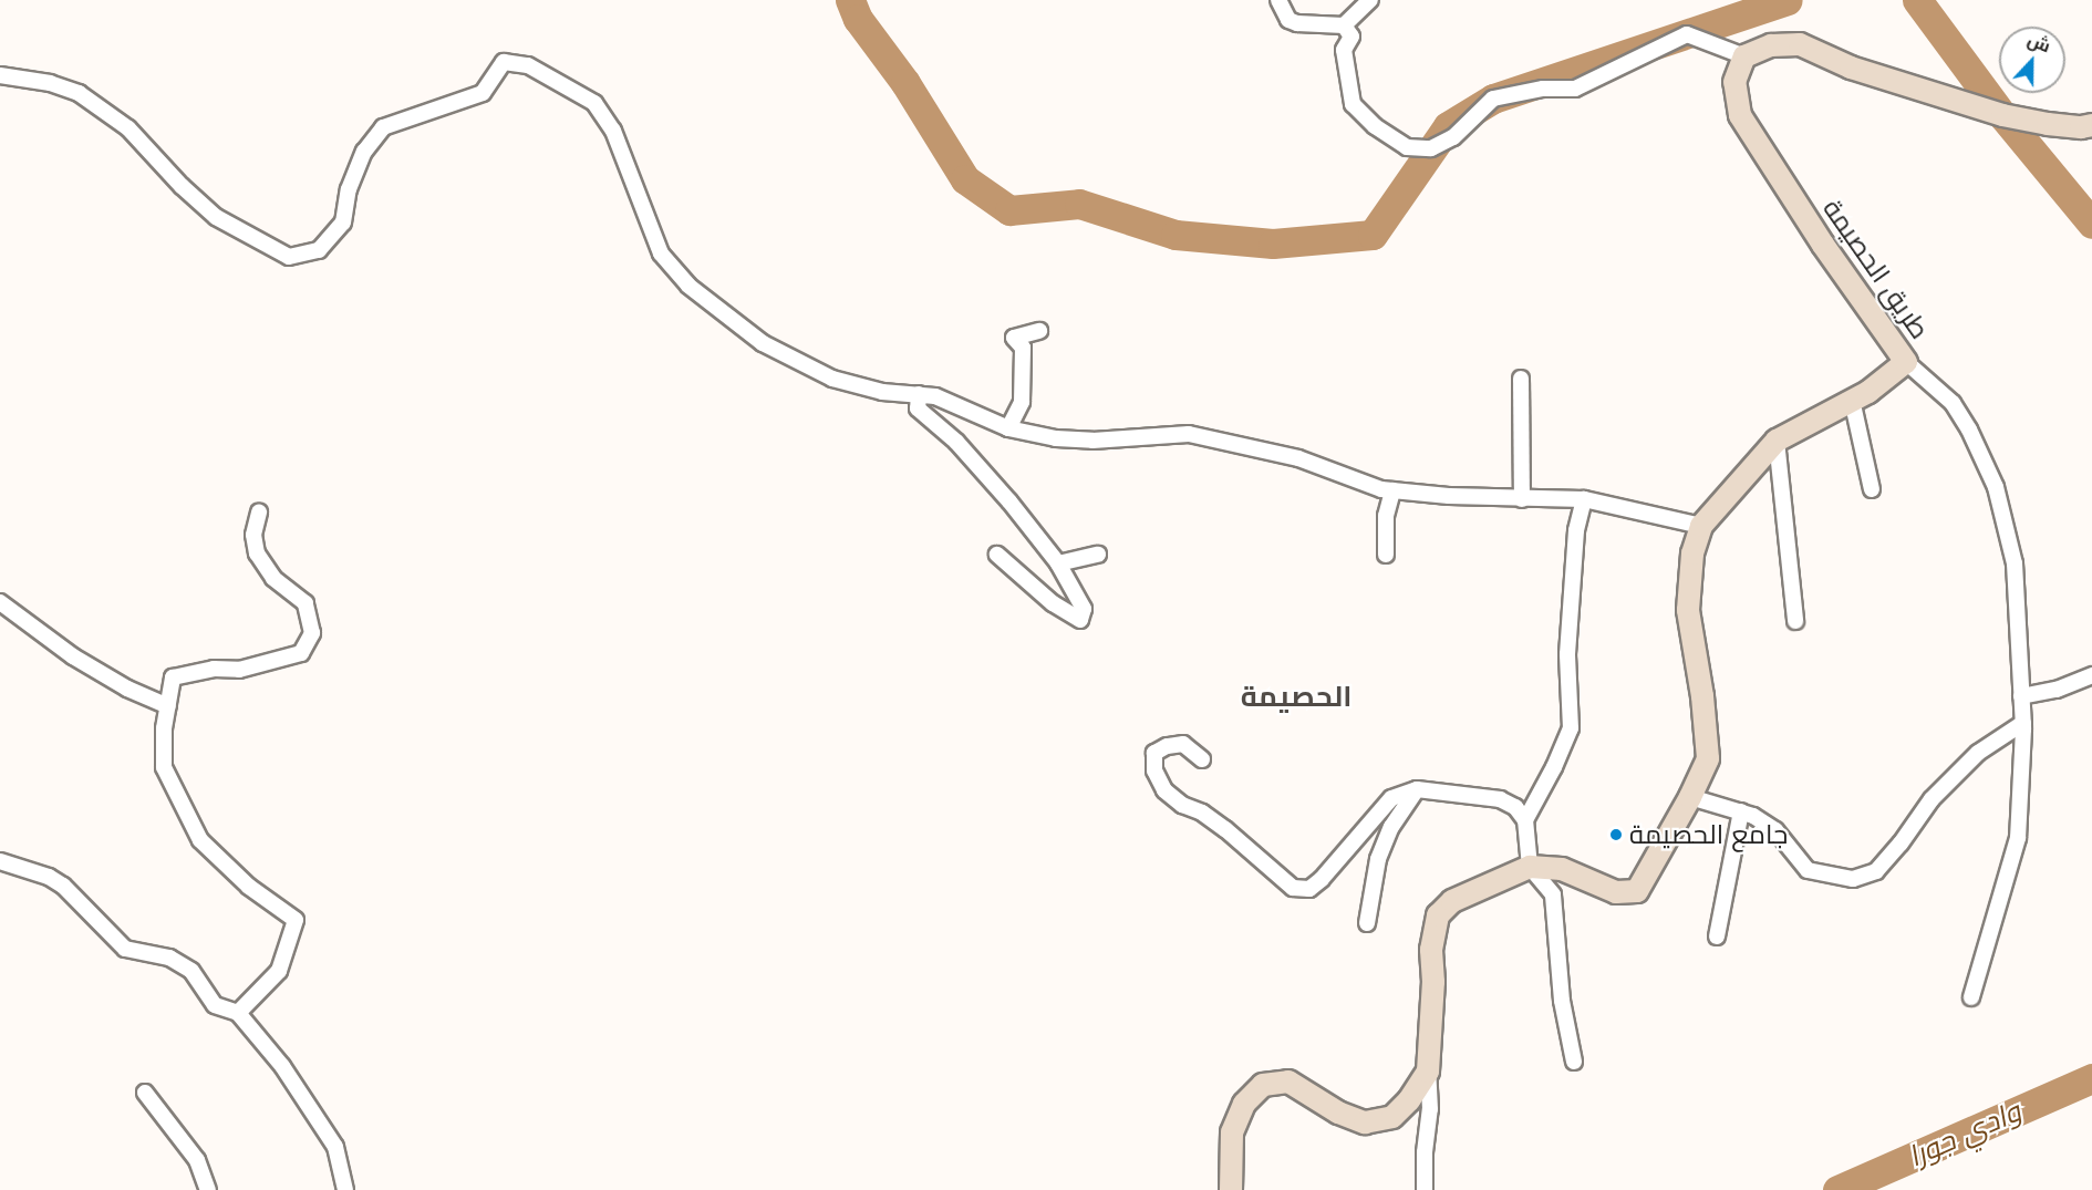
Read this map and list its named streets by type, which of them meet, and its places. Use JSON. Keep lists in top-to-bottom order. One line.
{"streets":{"street":["طريق الحصيمة"]},"districts":["الحصيمة"],"water":["وادي جورا"],"places":["جامع الحصيمة"],"north":"top"}
